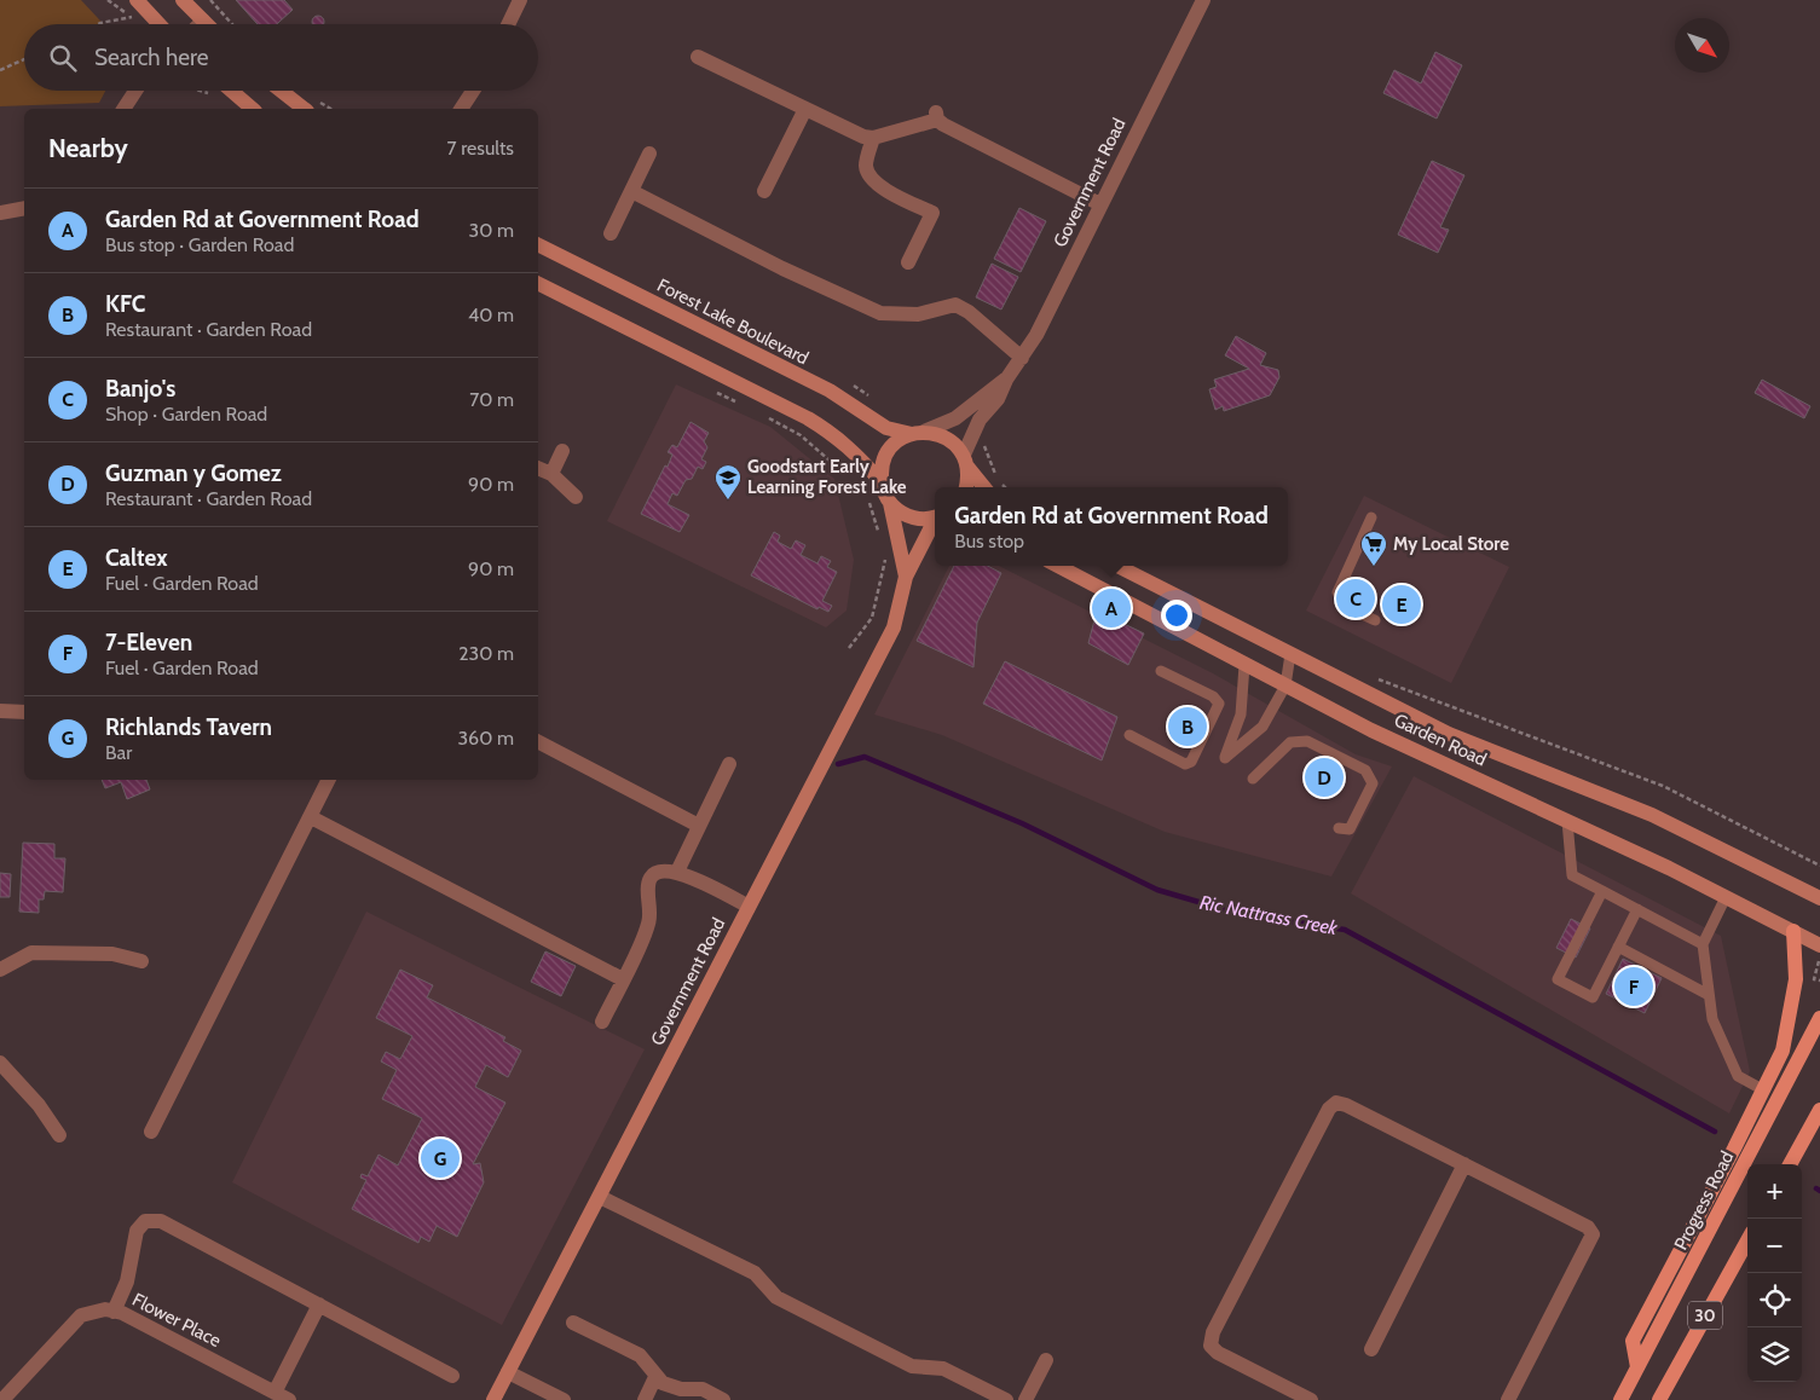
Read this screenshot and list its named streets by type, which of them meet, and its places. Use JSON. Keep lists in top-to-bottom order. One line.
{"streets":{"main road":["Government Road","Forest Lake Boulevard","Garden Road","Progress Road","30"],"street":["Flower Place"]},"crossings":[["Government Road","Forest Lake Boulevard"]],"water":["Ric Nattrass Creek"],"places":{"school or university":["Goodstart Early Learning Forest Lake"],"supermarket":["My Local Store"]},"north":"bottom right","page":{"search":"Search here","heading":["Nearby","7 results"],"list":[{"mark":"A","name":"Garden Rd at Government Road","note":"Bus stop · Garden Road","value":"30 m"},{"mark":"B","name":"KFC","note":"Restaurant · Garden Road","value":"40 m"},{"mark":"C","name":"Banjo's","note":"Shop · Garden Road","value":"70 m"},{"mark":"D","name":"Guzman y Gomez","note":"Restaurant · Garden Road","value":"90 m"},{"mark":"E","name":"Caltex","note":"Fuel · Garden Road","value":"90 m"},{"mark":"F","name":"7-Eleven","note":"Fuel · Garden Road","value":"230 m"},{"mark":"G","name":"Richlands Tavern","note":"Bar","value":"360 m"}],"popup":["Garden Rd at Government Road","Bus stop"],"pins":["C","E","A","B","D","F","G"],"map_buttons":["+","−"]}}
